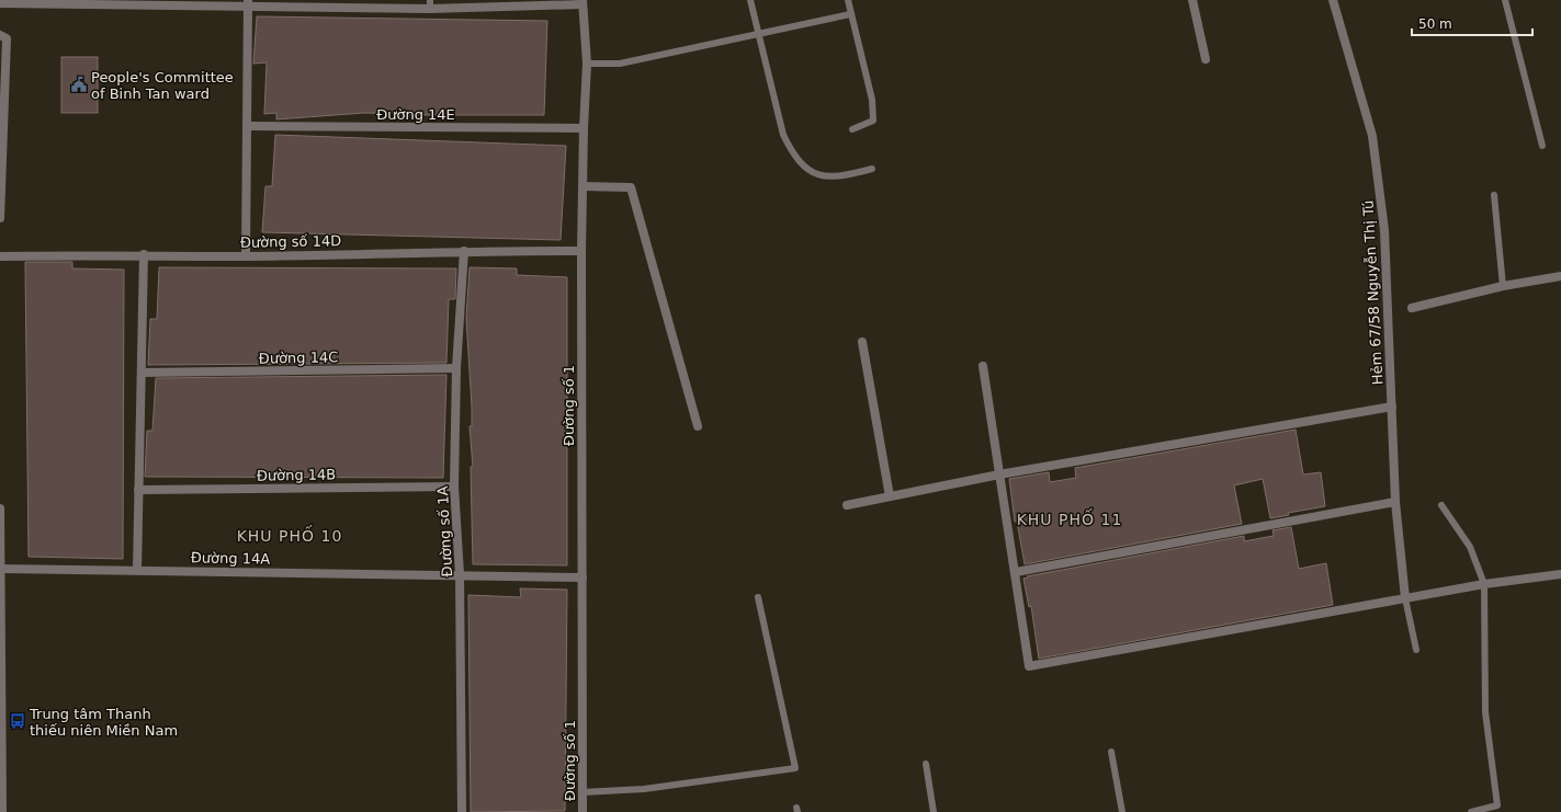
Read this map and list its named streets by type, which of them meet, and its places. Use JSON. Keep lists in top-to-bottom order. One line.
{"streets":{"street":["Đường 14E","Đường số 14D","Hẻm 67/58 Nguyễn Thị Tú","Đường 14C","Đường số 1","Đường 14B","Đường số 1A","Đường 14A"]},"crossings":[["Đường 14E","Đường số 1"],["Đường số 14D","Đường số 1"],["Đường số 14D","Đường số 1A"],["Đường 14C","Đường số 1A"],["Đường số 1","Đường 14A"],["Đường 14B","Đường số 1A"],["Đường số 1A","Đường 14A"]],"districts":["KHU PHỐ 11","KHU PHỐ 10"],"places":{"public building":["People's Committee of Binh Tan ward"],"bus stop":["Trung tâm Thanh thiếu niên Miền Nam"]},"scale_bar":"50 m"}
